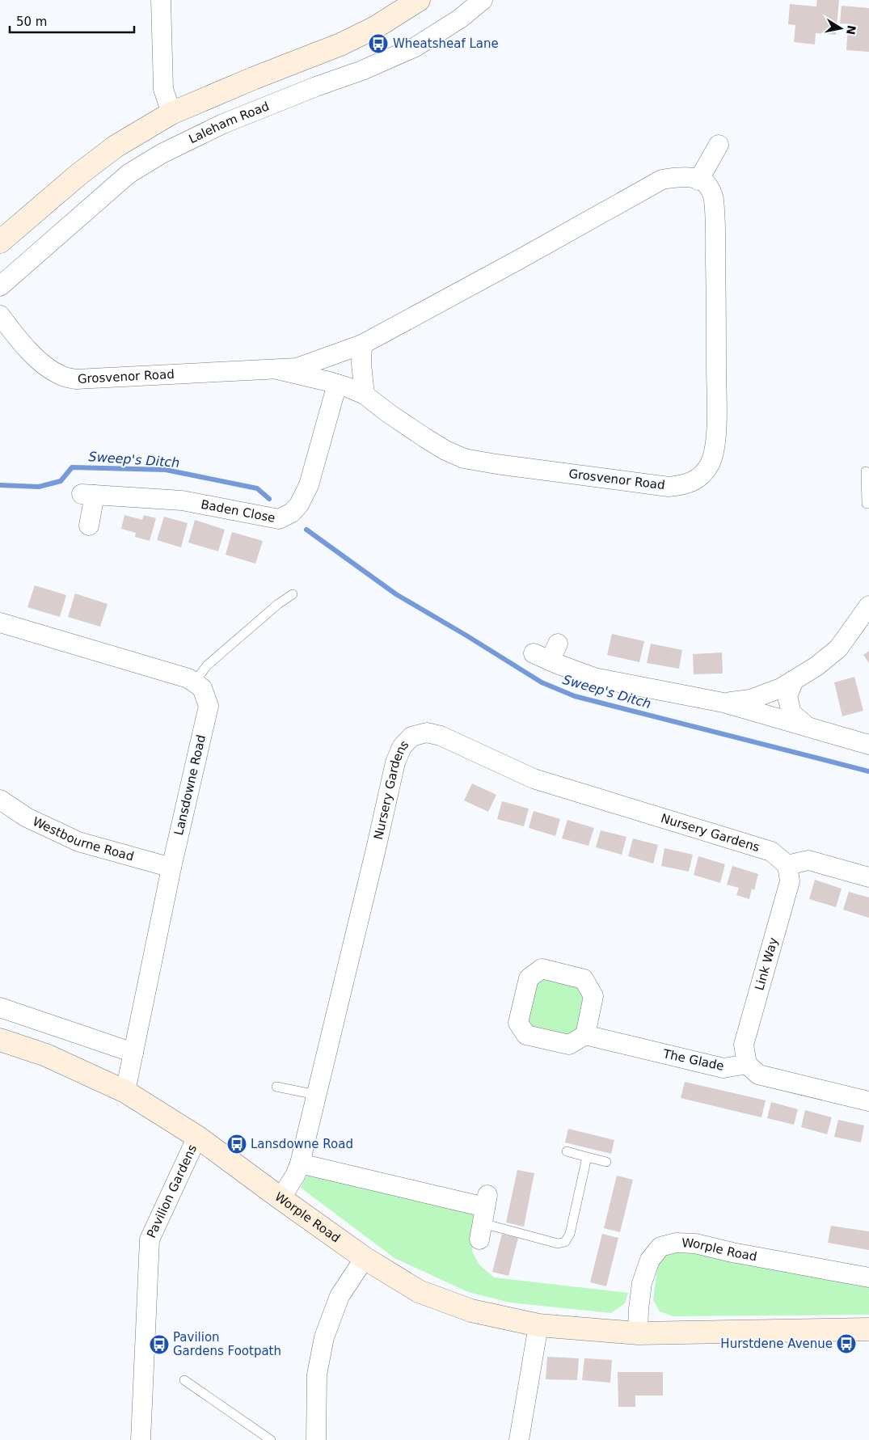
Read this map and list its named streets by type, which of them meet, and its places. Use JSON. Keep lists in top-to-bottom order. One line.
{"streets":{"street":["Laleham Road","Grosvenor Road","Baden Close","Lansdowne Road","Nursery Gardens","Westbourne Road","Link Way","The Glade","Pavilion Gardens","Worple Road"]},"crossings":[["Grosvenor Road","Baden Close"],["Lansdowne Road","Westbourne Road"],["Lansdowne Road","Worple Road"],["Nursery Gardens","Link Way"],["Nursery Gardens","Worple Road"],["Link Way","The Glade"],["Pavilion Gardens","Worple Road"]],"water":["Sweep's Ditch"],"places":{"bus stop":["Wheatsheaf Lane","Lansdowne Road","Hurstdene Avenue","Pavilion Gardens Footpath"]},"scale_bar":"50 m","north":"right"}
